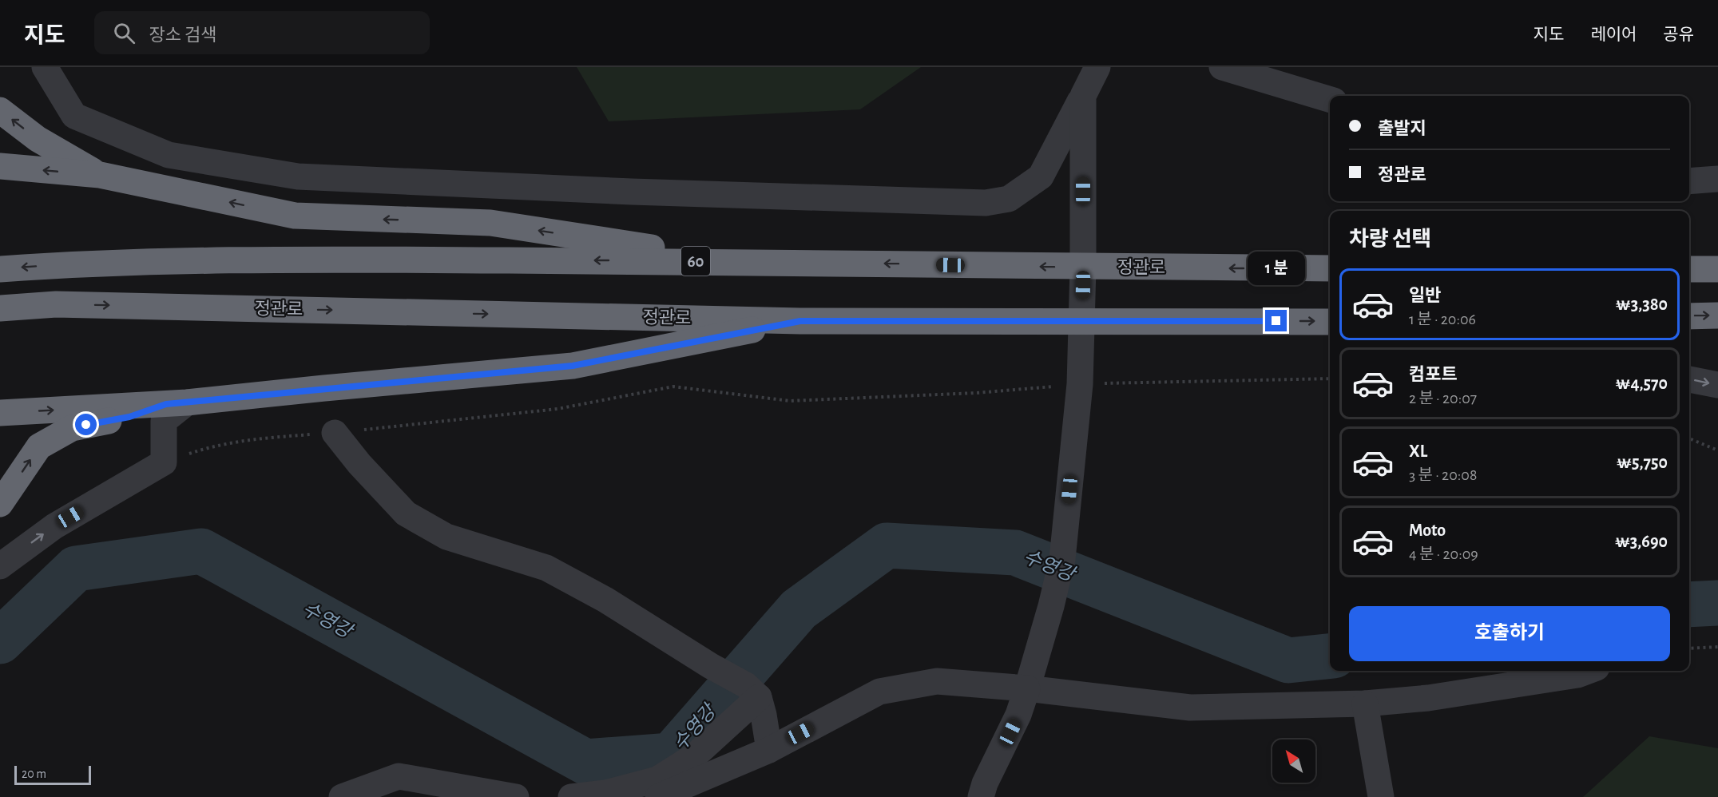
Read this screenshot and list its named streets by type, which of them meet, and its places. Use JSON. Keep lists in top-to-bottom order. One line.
{"streets":{"highway":["60","정관로"]},"water":["수영강"],"scale_bar":"20 m","north":"top left","page":{"header":"지도","search":"장소 검색","nav":["지도","레이어","공유"],"banner":["출발지","정관로"],"heading":"차량 선택","bubble":"1 분","list":[{"name":"일반","note":"1 분 · 20:06","value":"₩3,380"},{"name":"컴포트","note":"2 분 · 20:07","value":"₩4,570"},{"name":"XL","note":"3 분 · 20:08","value":"₩5,750"},{"name":"Moto","note":"4 분 · 20:09","value":"₩3,690"}],"buttons":"호출하기","scale":"20 m"}}
